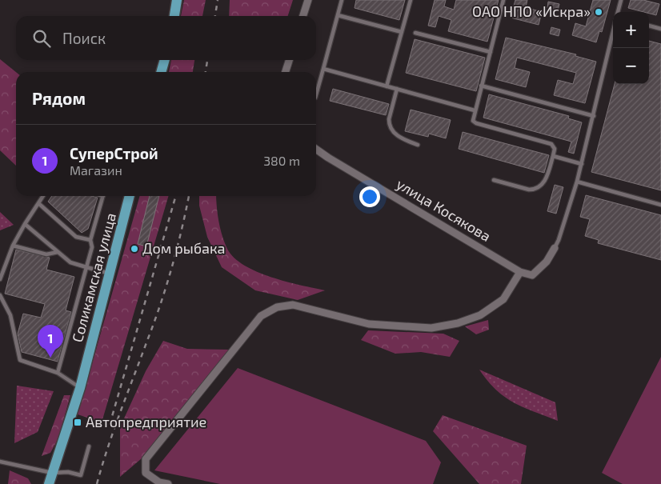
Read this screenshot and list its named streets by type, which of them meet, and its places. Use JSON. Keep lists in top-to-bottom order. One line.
{"streets":{"main road":["Соликамская улица"],"street":["улица Косякова"]},"places":{"other":["ОАО НПО «Искра»","Дом рыбака"],"transit":["Автопредприятие"]},"page":{"map_buttons":["+","−"],"search":"Поиск","heading":"Рядом","list":[{"mark":"1","name":"СуперСтрой","note":"Магазин","value":"380 m"}],"pins":"1"}}
